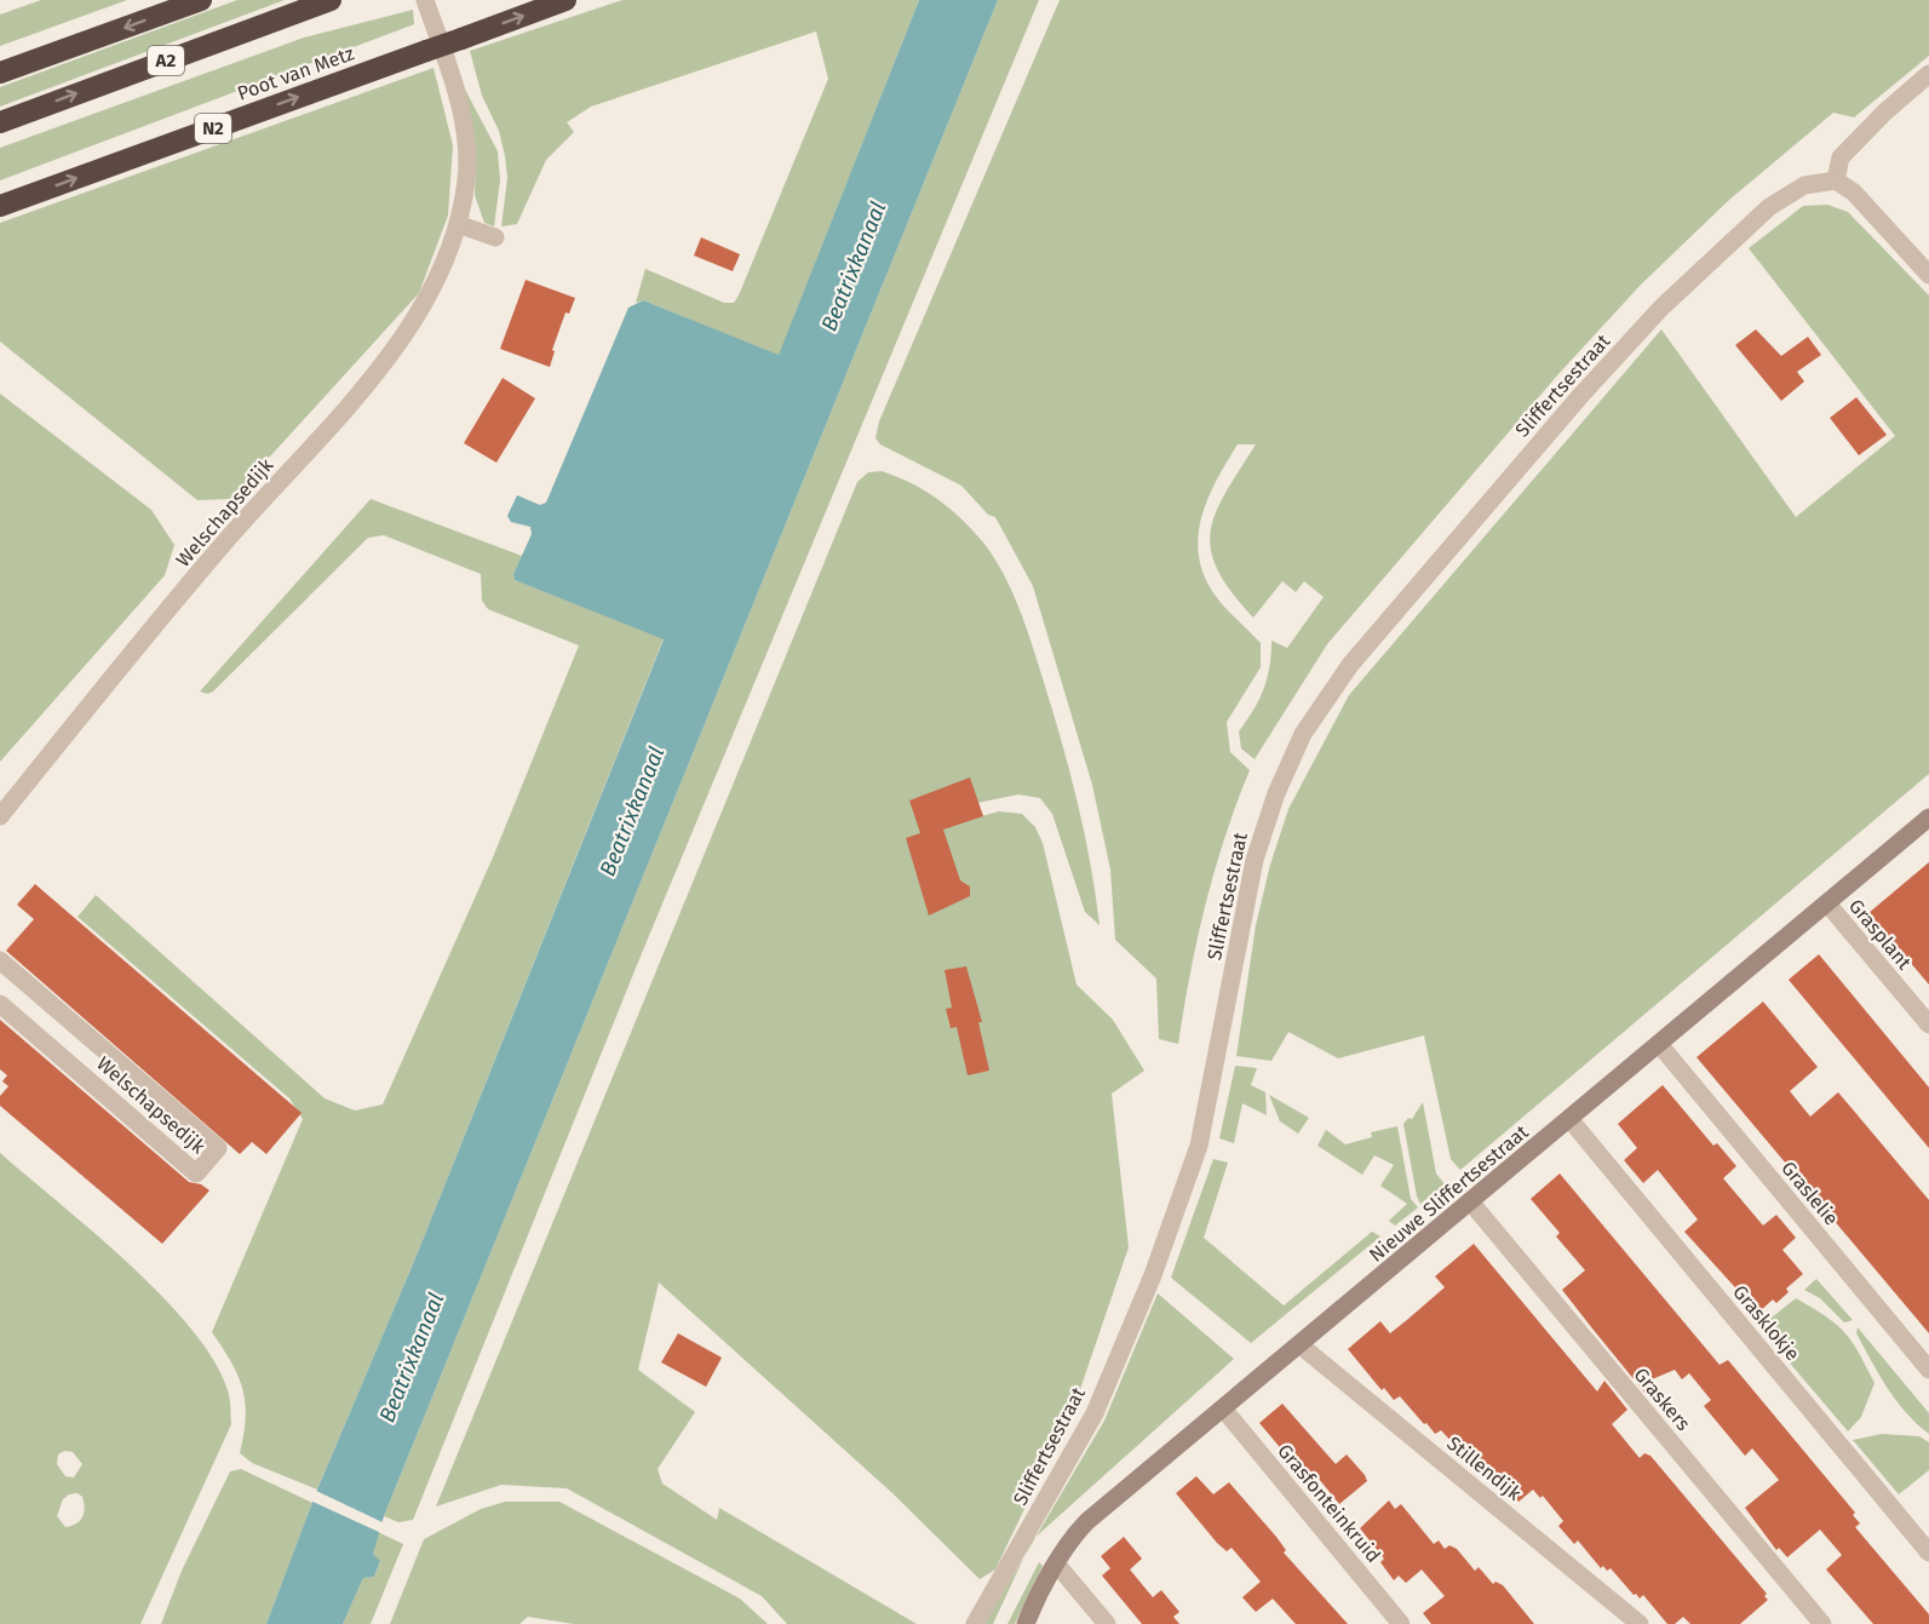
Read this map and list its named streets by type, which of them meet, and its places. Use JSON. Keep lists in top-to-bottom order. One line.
{"streets":{"highway":["A2","Poot van Metz","N2"],"street":["Sliffertsestraat","Welschapsedijk","Grasplant","Nieuwe Sliffertsestraat","Graslelie","Grasklokje","Graskers","Stillendijk","Grasfonteinkruid"]},"crossings":[["Grasplant","Nieuwe Sliffertsestraat"],["Nieuwe Sliffertsestraat","Graslelie"],["Nieuwe Sliffertsestraat","Grasklokje"],["Nieuwe Sliffertsestraat","Graskers"],["Nieuwe Sliffertsestraat","Stillendijk"],["Nieuwe Sliffertsestraat","Grasfonteinkruid"]],"water":["Beatrixkanaal"]}
